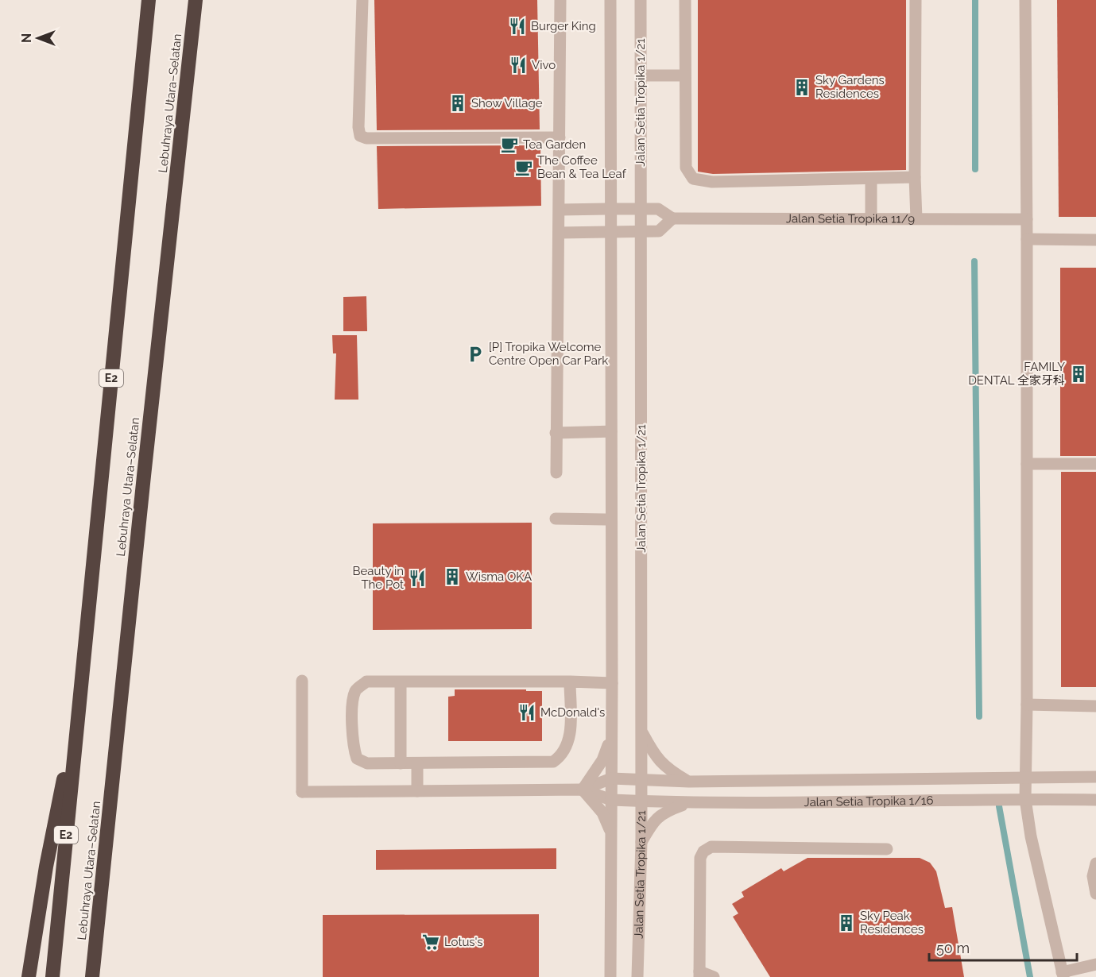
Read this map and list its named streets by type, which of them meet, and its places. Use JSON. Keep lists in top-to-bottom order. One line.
{"streets":{"highway":["Lebuhraya Utara–Selatan","E2"],"street":["Jalan Setia Tropika 1/21","Jalan Setia Tropika 11/9","Jalan Setia Tropika 1/16"]},"crossings":[["Jalan Setia Tropika 1/21","Jalan Setia Tropika 1/16"]],"places":{"restaurant":["Burger King","Vivo","Beauty in The Pot","McDonald's"],"building":["Sky Gardens Residences","Show Village","FAMILY DENTAL 全家牙科","Wisma OKA","Sky Peak Residences"],"cafe":["Tea Garden","The Coffee Bean & Tea Leaf"],"parking":["[P] Tropika Welcome Centre Open Car Park"],"supermarket":["Lotus's"]},"scale_bar":"50 m","north":"left"}
